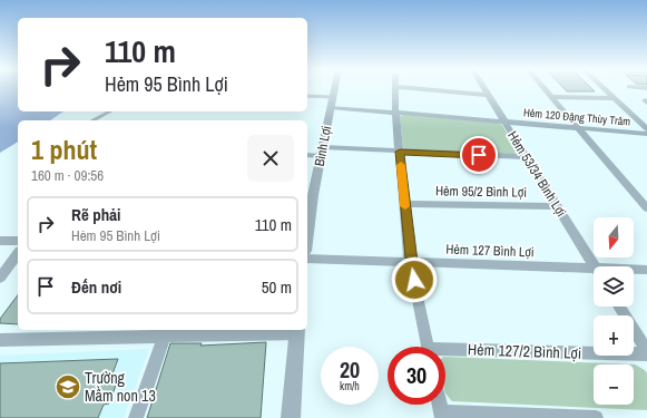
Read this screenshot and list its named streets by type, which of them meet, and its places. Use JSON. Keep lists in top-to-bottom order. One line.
{"streets":{"street":["Hẻm 120 Đặng Thùy Trâm","Bình Lợi","Hẻm 53/34 Bình Lợi","Hẻm 95/2 Bình Lợi","Hẻm 127 Bình Lợi","Hẻm 127/2 Bình Lợi"]},"crossings":[["Hẻm 120 Đặng Thùy Trâm","Bình Lợi"],["Hẻm 120 Đặng Thùy Trâm","Hẻm 53/34 Bình Lợi"],["Hẻm 53/34 Bình Lợi","Hẻm 95/2 Bình Lợi"],["Hẻm 127 Bình Lợi","Hẻm 127/2 Bình Lợi"]],"places":{"school or university":["Trường Mầm non 13"]},"north":"bottom","page":{"turn":["110 m","Hẻm 95 Bình Lợi"],"heading":["1 phút","160 m · 09:56"],"list":[{"name":"Rẽ phải","note":"Hẻm 95 Bình Lợi","value":"110 m"},{"name":"Đến nơi","value":"50 m"}],"map_buttons":["+","−"],"speed":"20 km/h","limit":"30"}}
